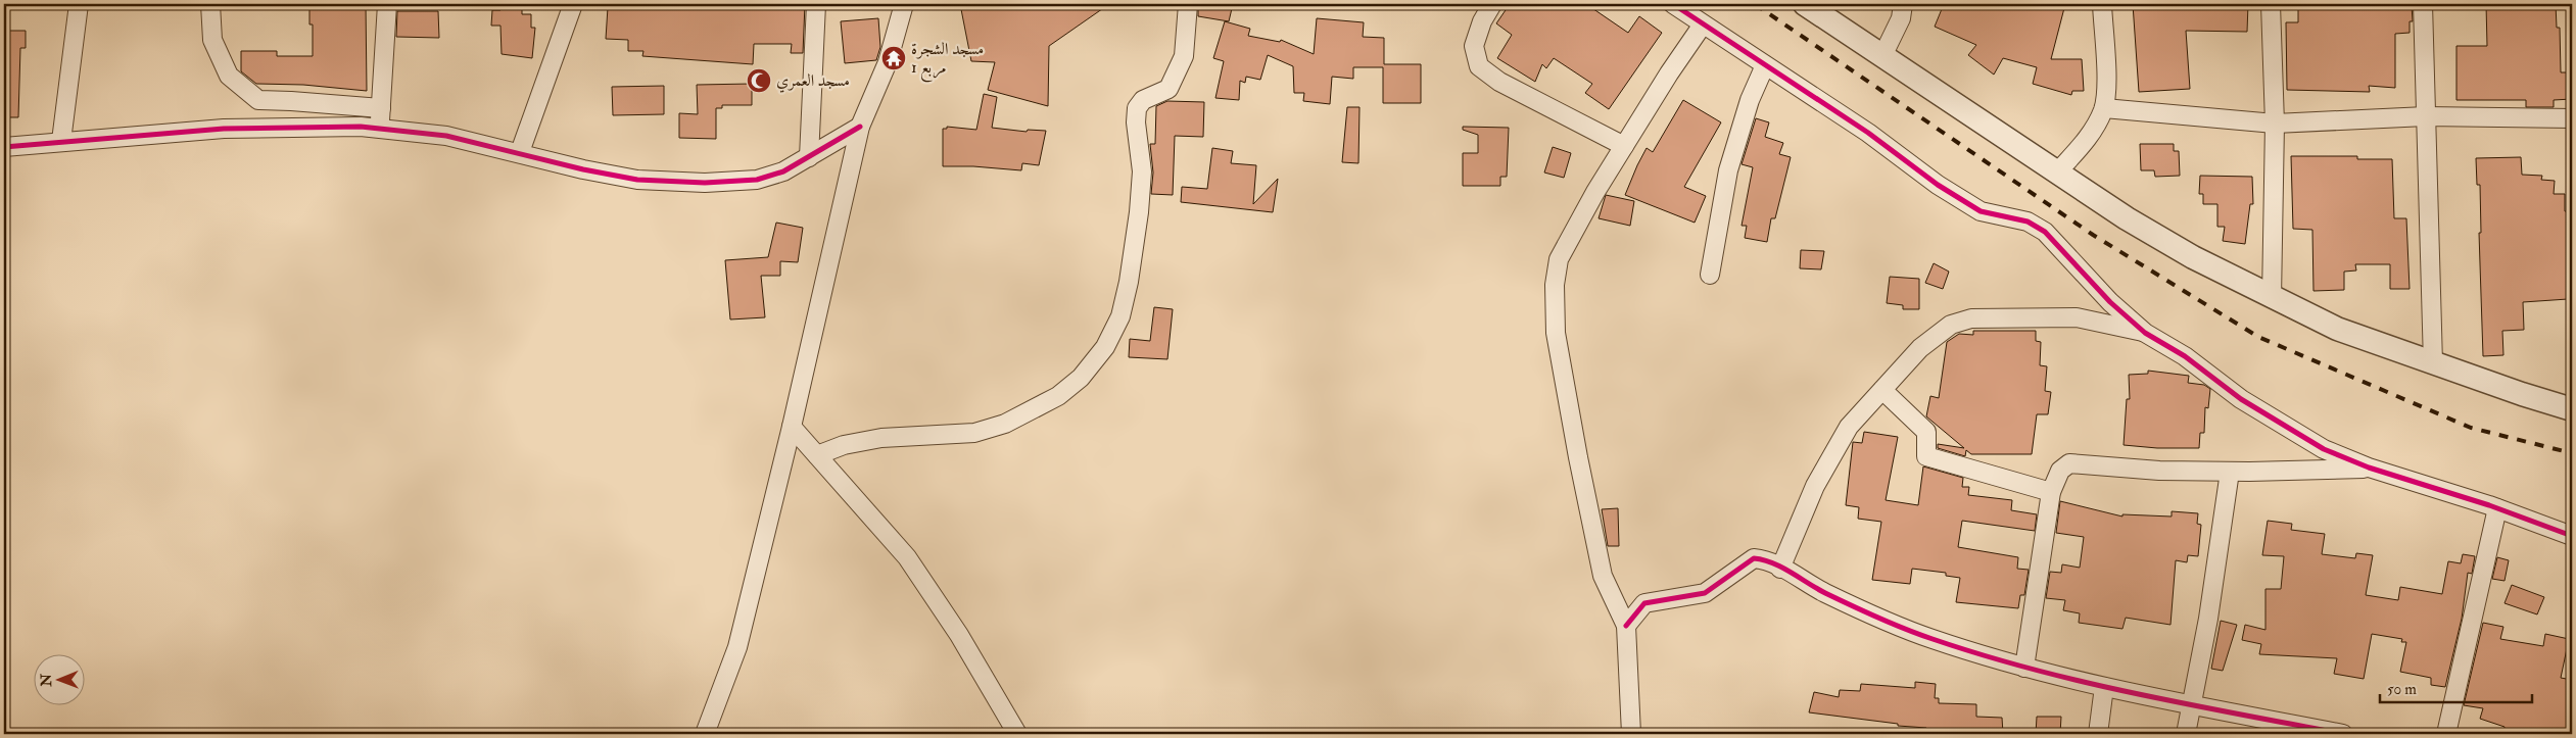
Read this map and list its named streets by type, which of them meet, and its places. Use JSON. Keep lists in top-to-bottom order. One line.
{"places":{"temple":["مسجد الشجرة مربع 1"],"mosque":["مسجد العمري"]},"scale_bar":"50 m","north":"left"}
